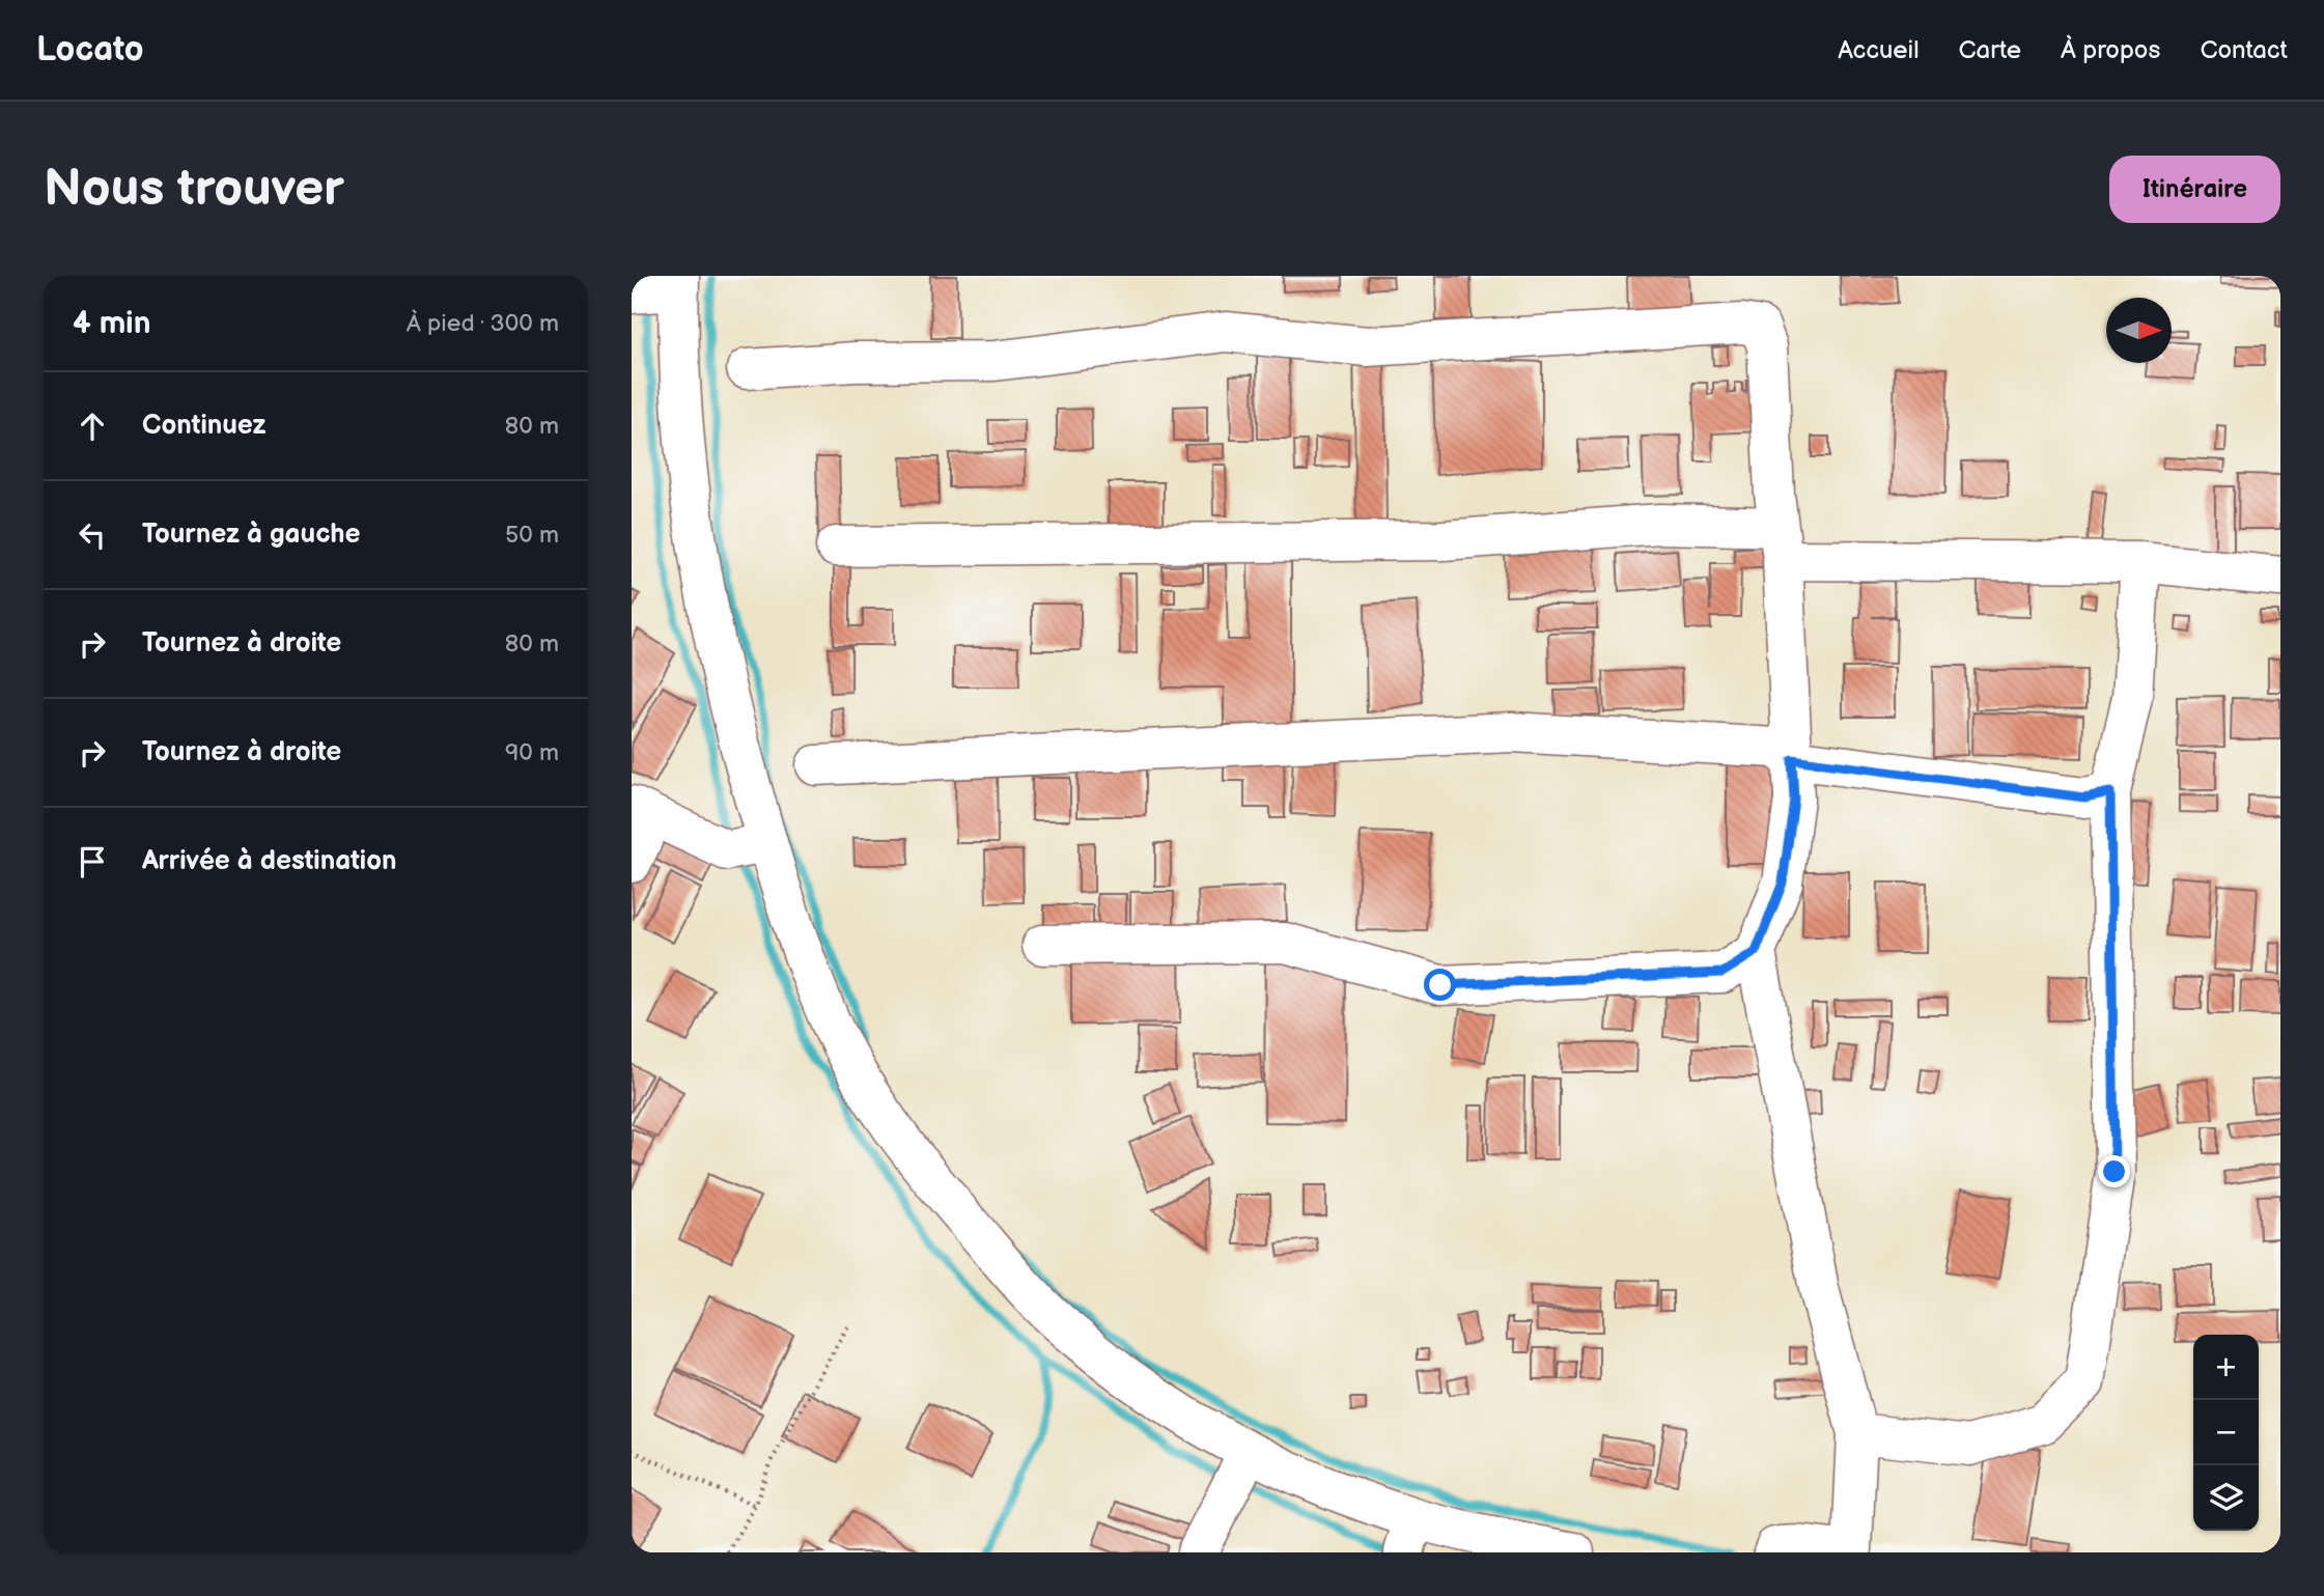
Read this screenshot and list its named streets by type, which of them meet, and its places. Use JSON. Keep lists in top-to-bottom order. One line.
{"north":"right","page":{"header":"Locato","nav":["Accueil","Carte","À propos","Contact"],"buttons":"Itinéraire","title":"Nous trouver","heading":["4 min","À pied · 300 m"],"list":[["Continuez","80 m"],["Tournez à gauche","50 m"],["Tournez à droite","80 m"],["Tournez à droite","90 m"],"Arrivée à destination"],"map_buttons":["+","−"]}}
